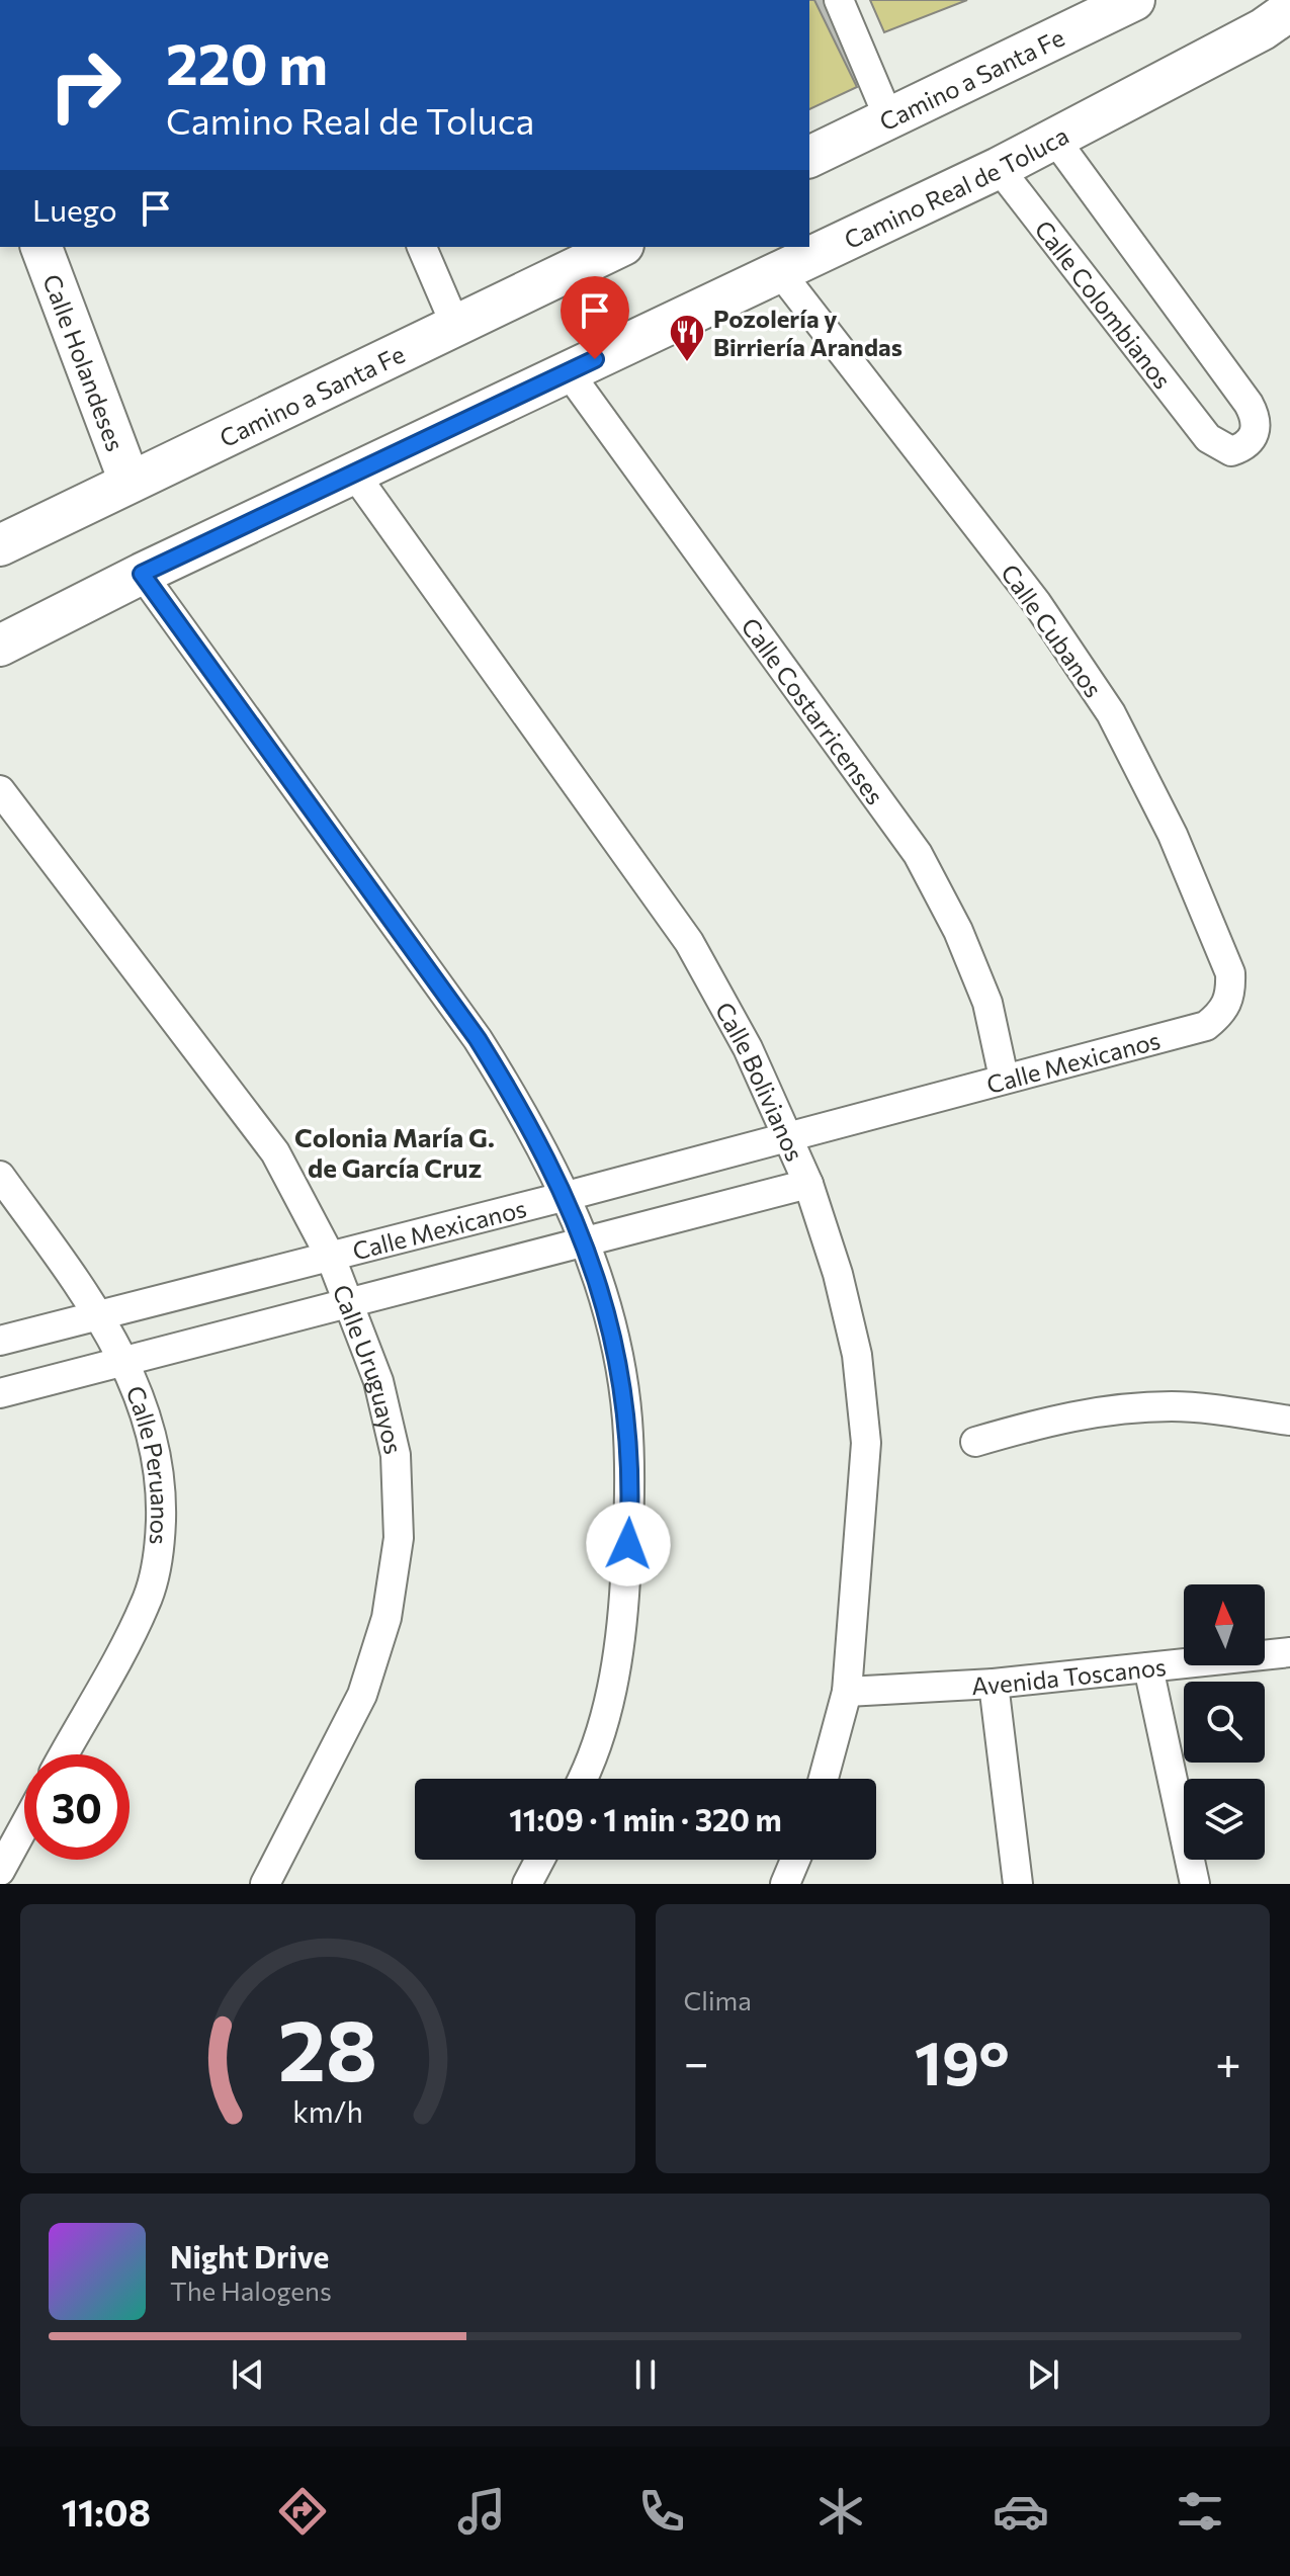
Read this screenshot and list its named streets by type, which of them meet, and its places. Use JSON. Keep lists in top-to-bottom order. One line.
{"streets":{"main road":["Camino a Santa Fe","Camino Real de Toluca","Calle Holandeses"],"street":["Calle Colombianos","Calle Cubanos","Calle Costarricenses","Calle Mexicanos","Calle Bolivianos","Calle Uruguayos","Calle Peruanos","Avenida Toscanos"]},"crossings":[["Camino a Santa Fe","Calle Holandeses"],["Camino Real de Toluca","Calle Colombianos"],["Camino Real de Toluca","Calle Cubanos"],["Camino Real de Toluca","Calle Costarricenses"],["Camino Real de Toluca","Calle Bolivianos"],["Calle Cubanos","Calle Mexicanos"],["Calle Costarricenses","Calle Mexicanos"],["Calle Mexicanos","Calle Bolivianos"],["Calle Mexicanos","Calle Uruguayos"],["Calle Mexicanos","Calle Peruanos"],["Calle Bolivianos","Avenida Toscanos"]],"districts":["Colonia María G. de García Cruz"],"places":{"restaurant":["Pozolería y Birriería Arandas"]},"north":"top","page":{"turn":["220 m","Camino Real de Toluca"],"then":"Luego","limit":"30","trip":"11:09 · 1 min · 320 m","tile":"Clima","heat":["−","19°","+"],"song":["Night Drive","The Halogens"],"tabs":"11:08","gauge":["28","km/h"]}}
